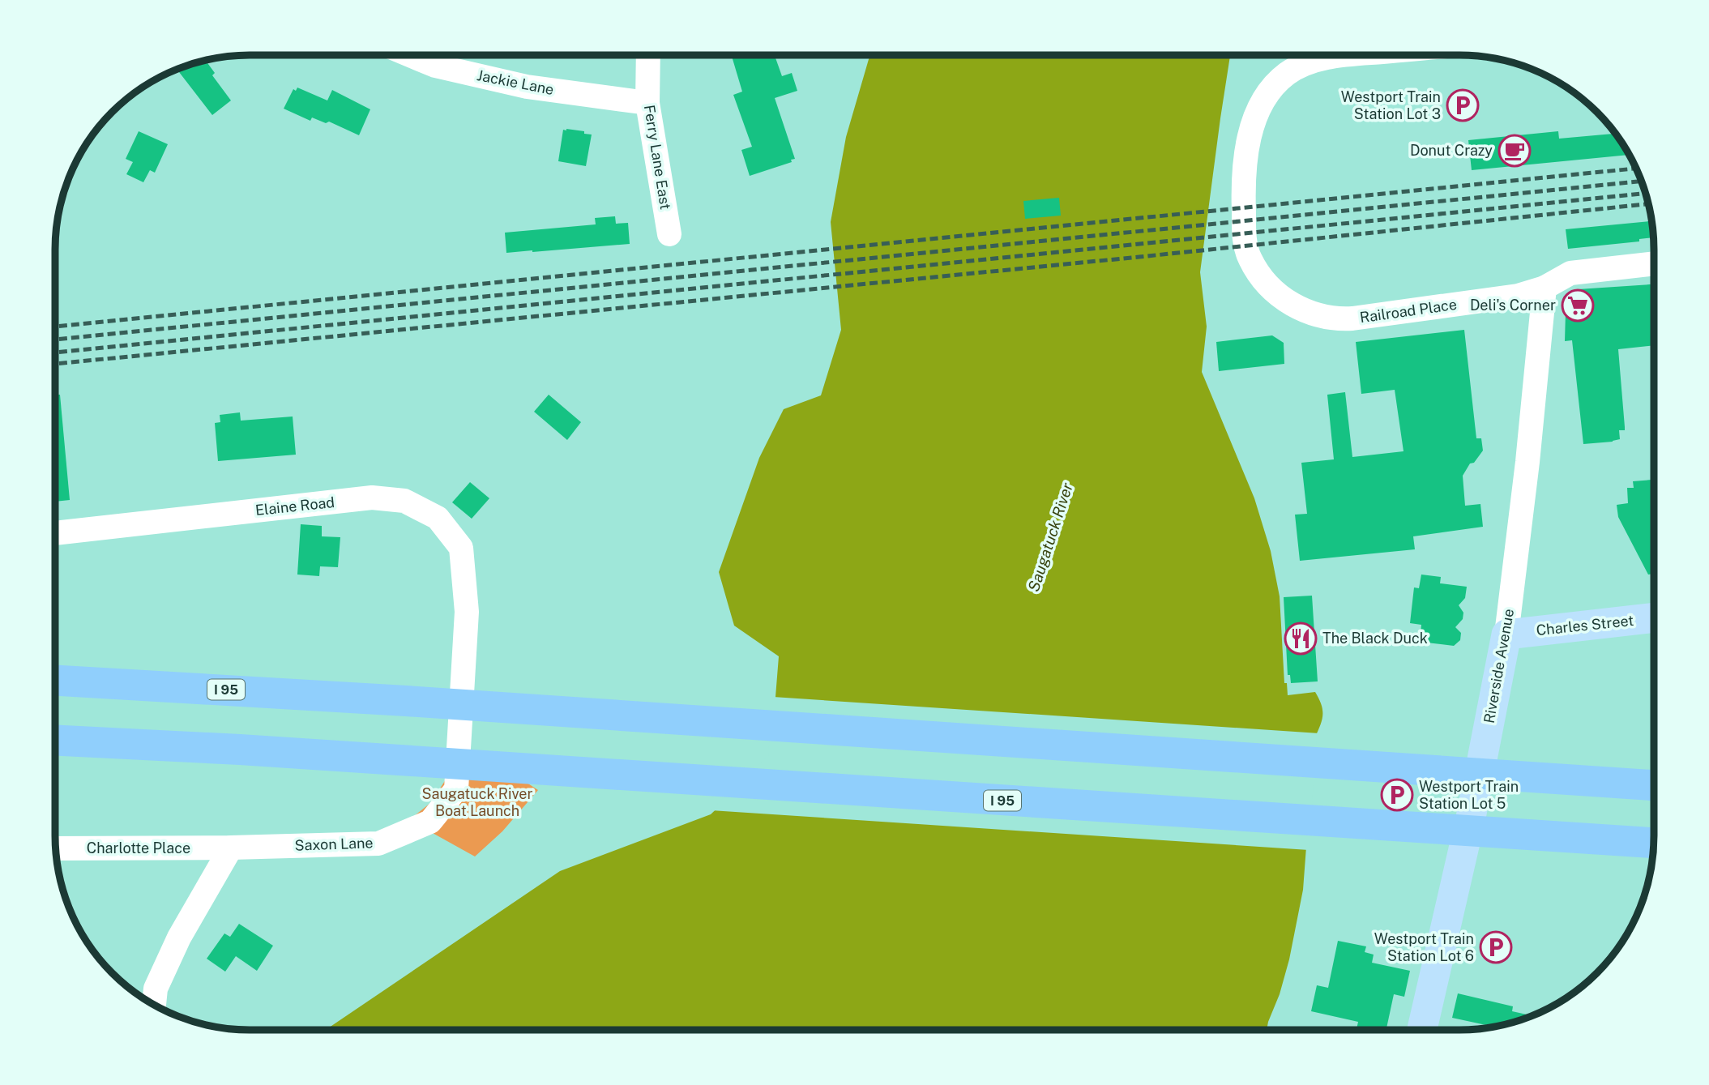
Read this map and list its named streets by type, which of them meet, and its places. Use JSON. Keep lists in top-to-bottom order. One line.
{"streets":{"highway":["I 95"],"main road":["Charles Street","Riverside Avenue"],"street":["Jackie Lane","Ferry Lane East","Railroad Place","Elaine Road","Saxon Lane","Charlotte Place"]},"crossings":[["Jackie Lane","Ferry Lane East"],["Railroad Place","Riverside Avenue"],["Elaine Road","Saxon Lane"],["Charles Street","Riverside Avenue"],["Saxon Lane","Charlotte Place"]],"water":["Saugatuck River"],"parks":["Saugatuck River Boat Launch"],"places":{"parking":["Westport Train Station Lot 3","Westport Train Station Lot 5","Westport Train Station Lot 6"],"cafe":["Donut Crazy"],"supermarket":["Deli's Corner"],"restaurant":["The Black Duck"]}}
